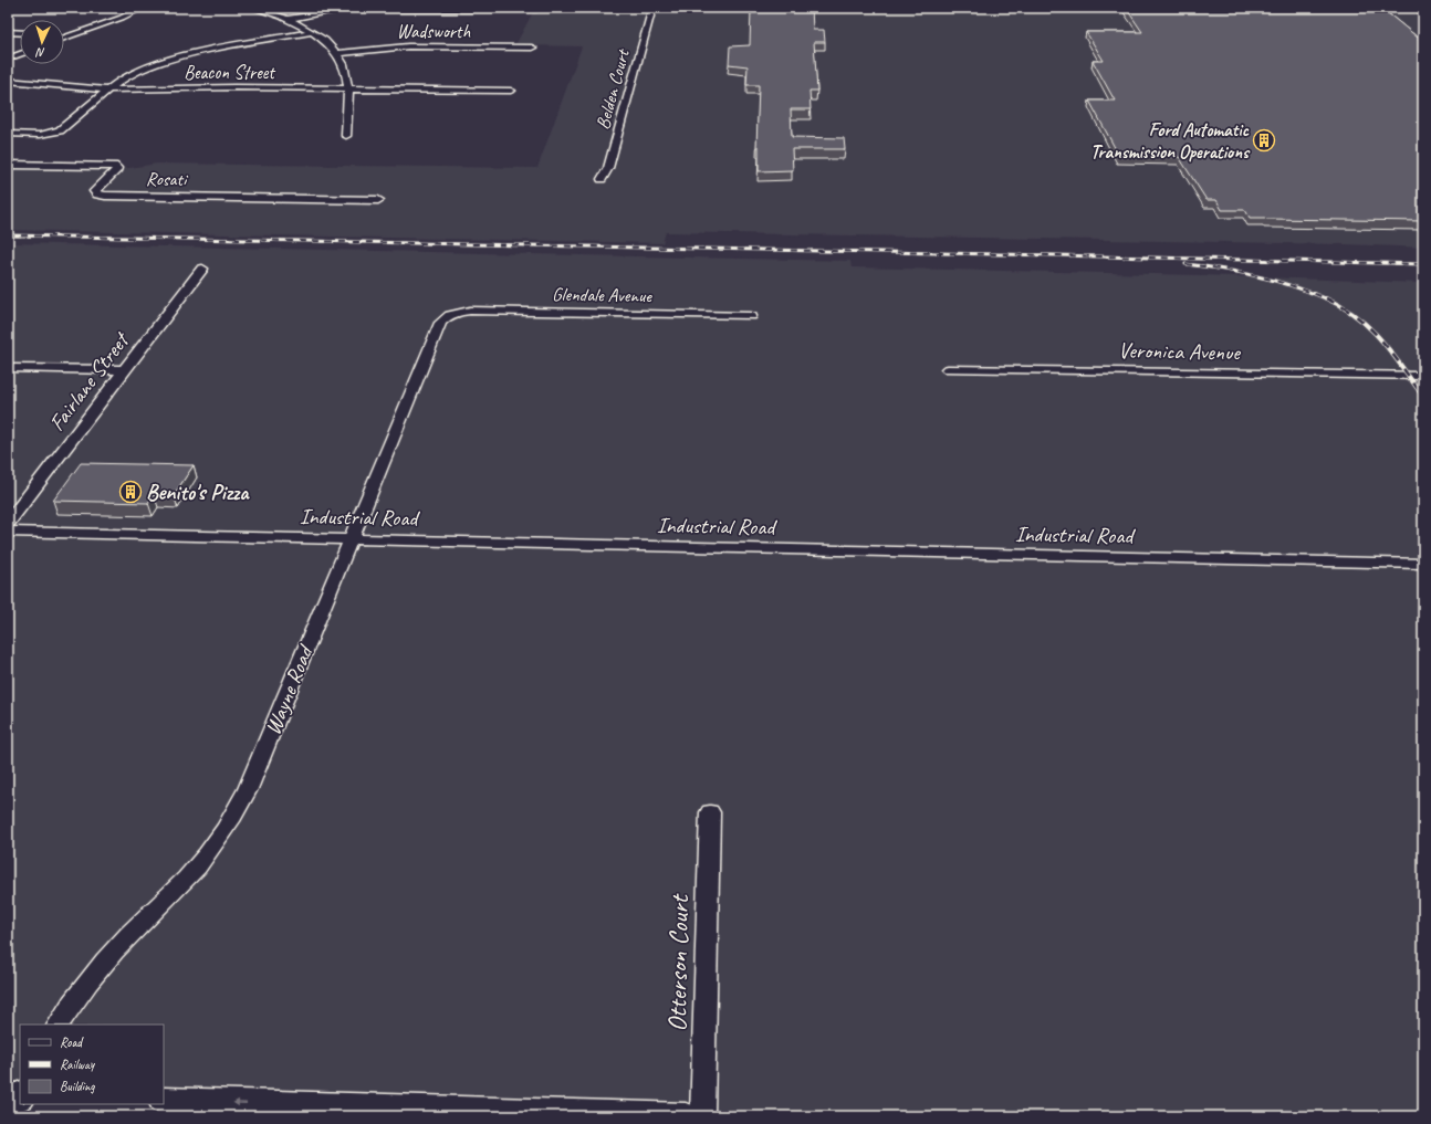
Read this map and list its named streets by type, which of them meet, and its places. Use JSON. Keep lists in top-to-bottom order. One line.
{"streets":{"street":["Wadsworth","Beacon Street","Belden Court","Rosati","Glendale Avenue","Veronica Avenue","Fairlane Street","Industrial Road","Wayne Road","Otterson Court"]},"crossings":[["Glendale Avenue","Wayne Road"],["Industrial Road","Wayne Road"]],"places":{"building":["Ford Automatic Transmission Operations","Benito's Pizza"]},"legend":["Road","Railway","Building"],"north":"bottom"}
